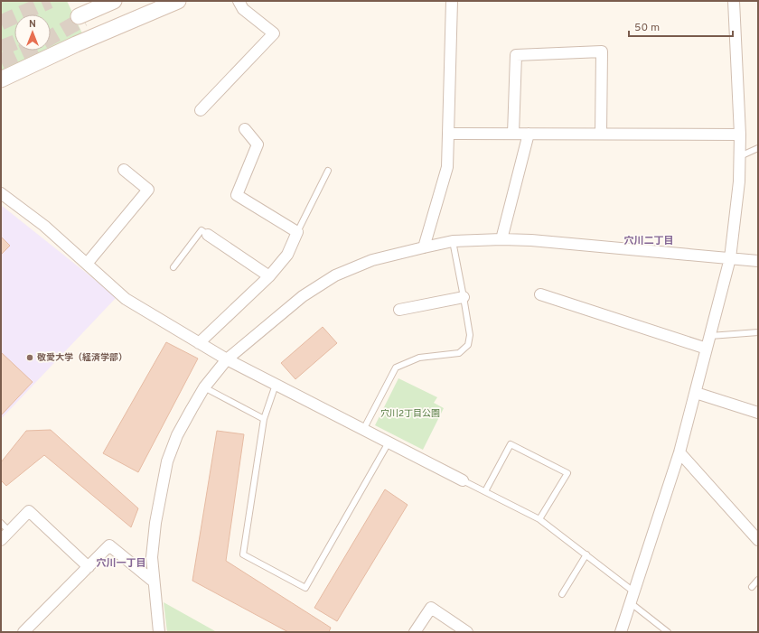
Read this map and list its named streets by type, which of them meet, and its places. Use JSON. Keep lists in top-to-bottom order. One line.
{"districts":["穴川二丁目","穴川一丁目"],"parks":["穴川2丁目公園"],"places":["敬愛大学（経済学部）"],"scale_bar":"50 m","north":"top"}
